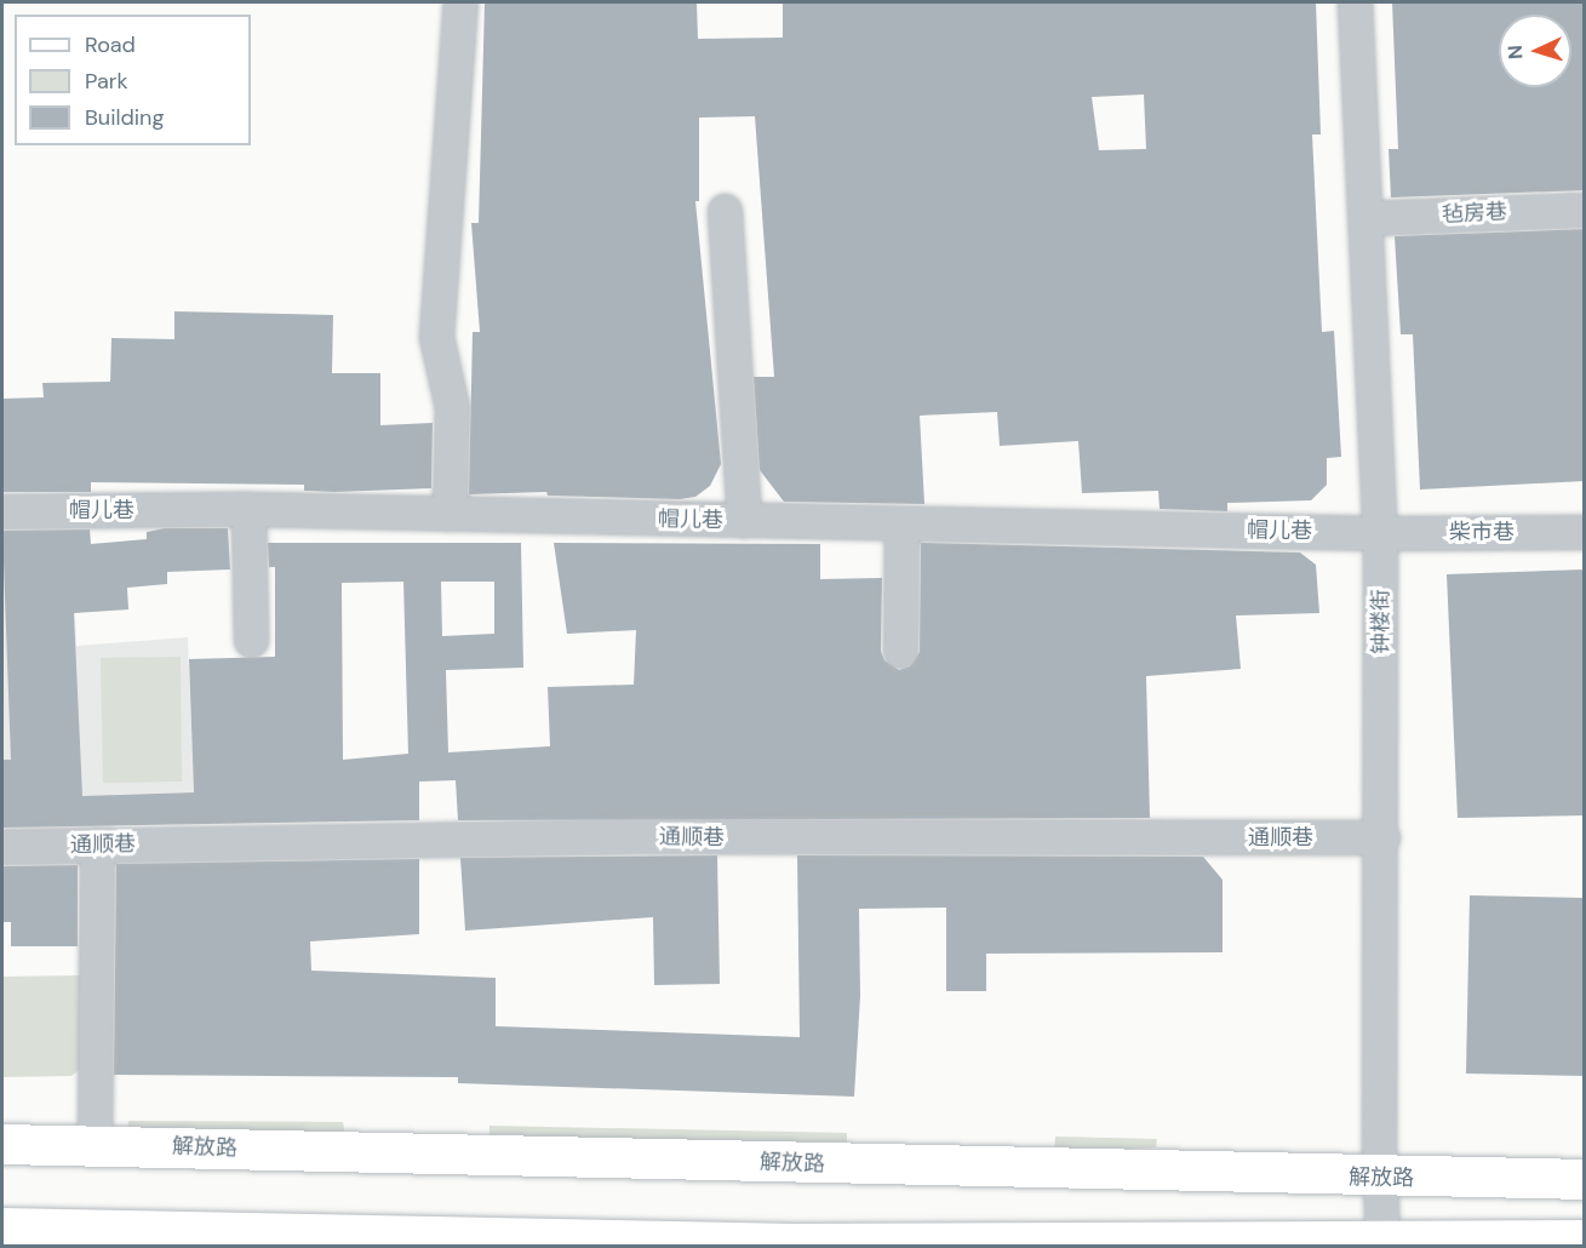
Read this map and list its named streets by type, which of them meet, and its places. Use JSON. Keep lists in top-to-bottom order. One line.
{"streets":{"main road":["解放路"],"street":["毡房巷","帽儿巷","柴市巷","钟楼街","通顺巷"]},"crossings":[["毡房巷","钟楼街"],["帽儿巷","柴市巷"],["帽儿巷","钟楼街"],["柴市巷","钟楼街"],["钟楼街","通顺巷"],["钟楼街","解放路"]],"legend":["Road","Park","Building"],"north":"left"}
